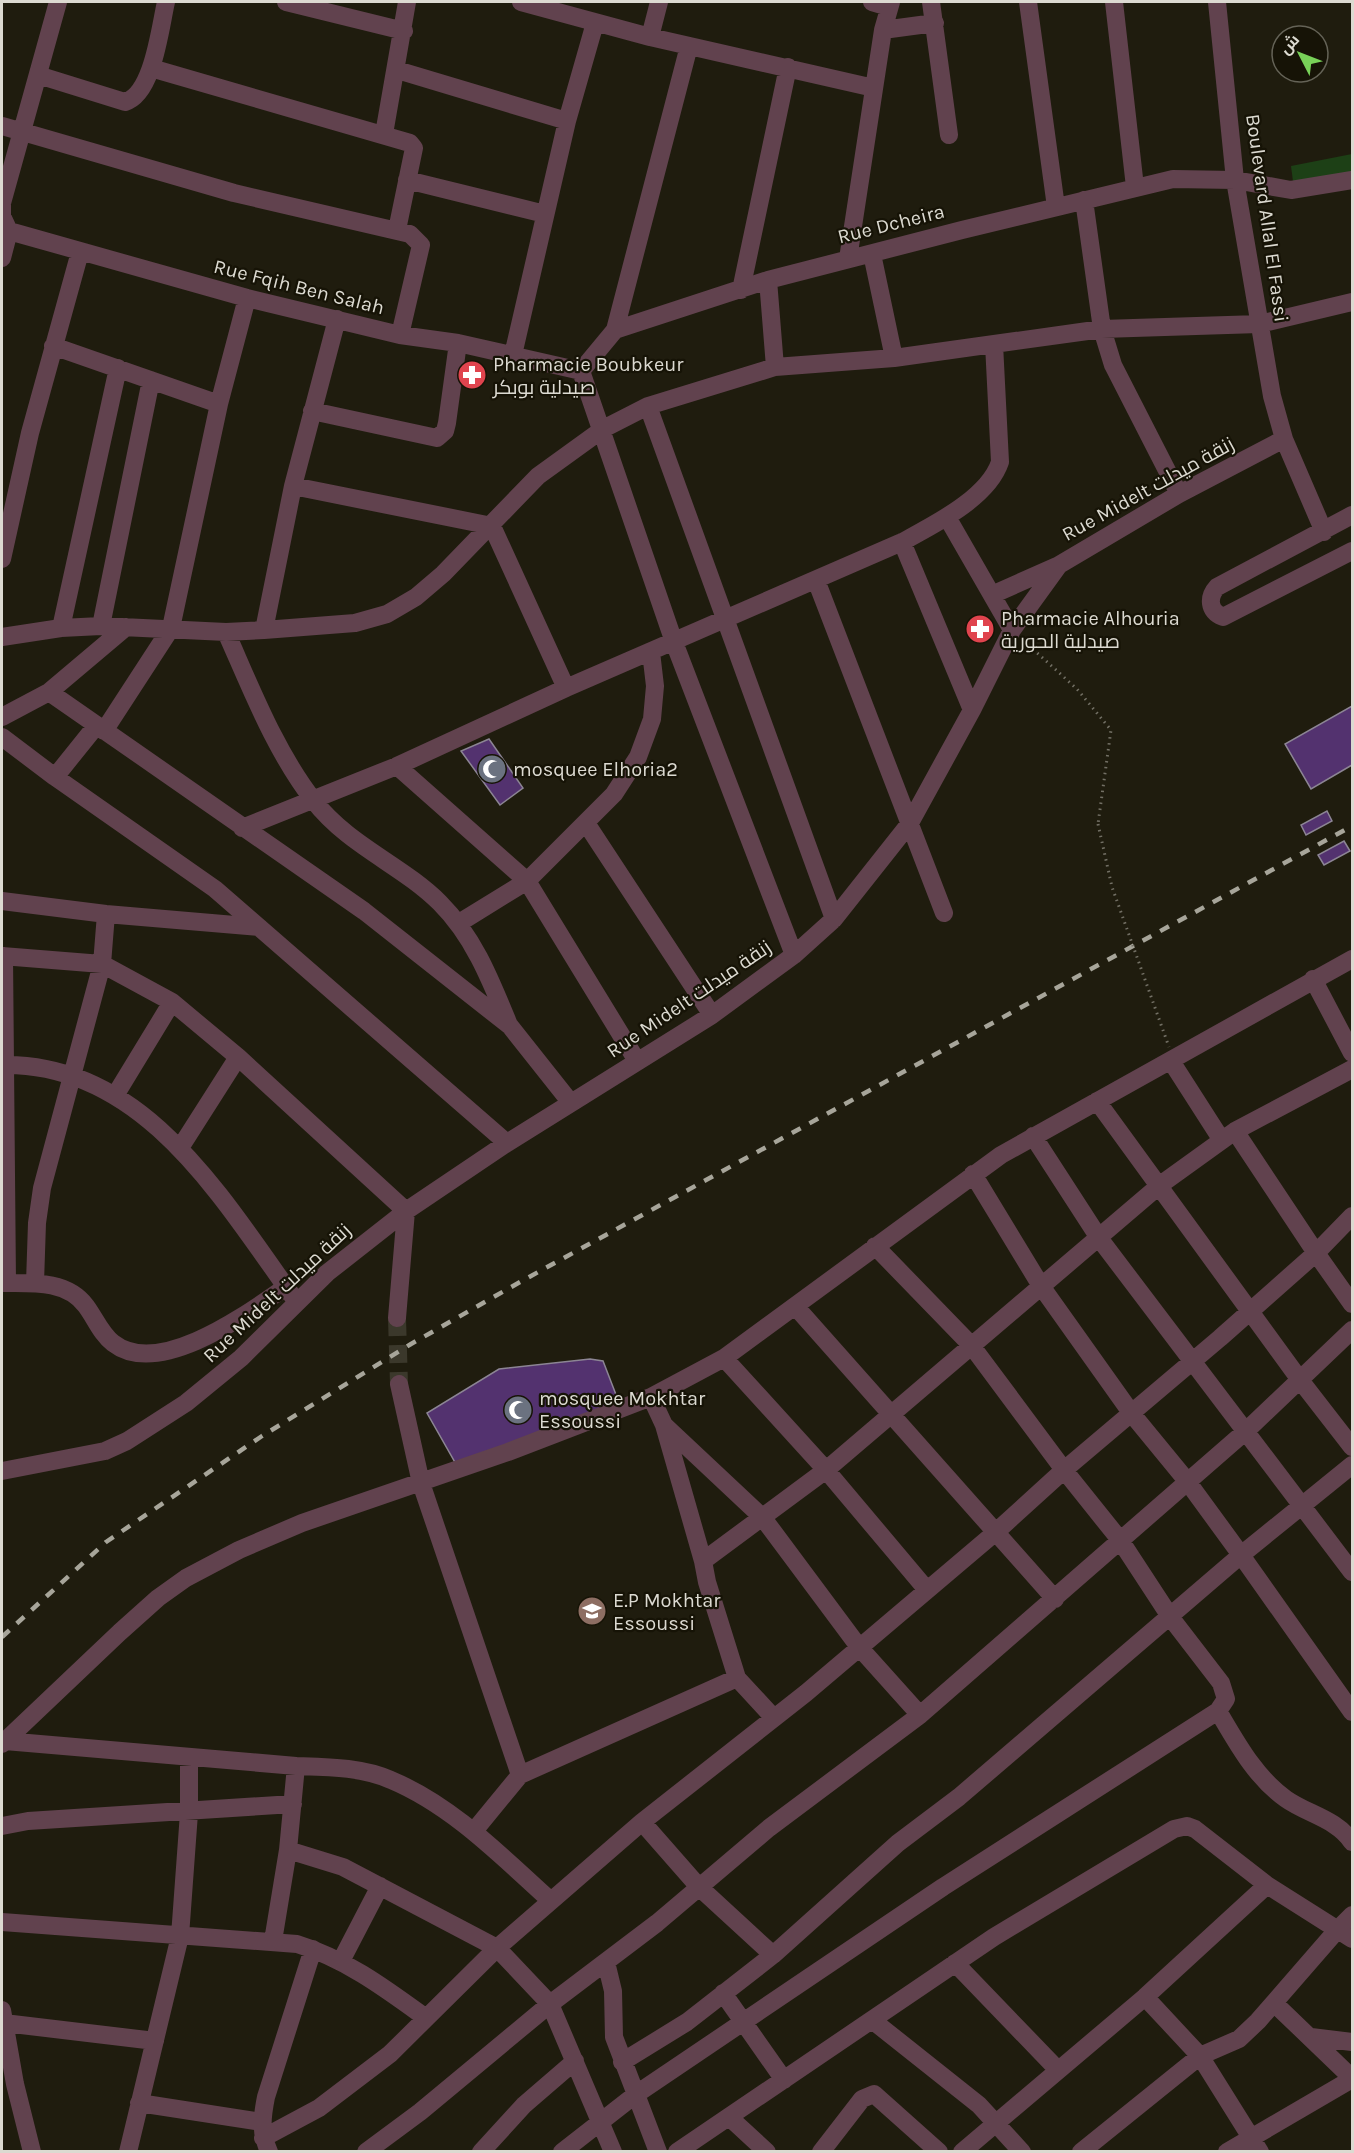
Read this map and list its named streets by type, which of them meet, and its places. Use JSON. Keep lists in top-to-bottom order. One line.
{"streets":{"street":["Boulevard Allal El Fassi","Rue Dcheira","Rue Fqih Ben Salah","Rue Midelt زنقة ميدلت"]},"crossings":[["Boulevard Allal El Fassi","Rue Dcheira"],["Boulevard Allal El Fassi","Rue Midelt زنقة ميدلت"]],"places":{"pharmacy":["Pharmacie Boubkeur صيدلية بوبكر","Pharmacie Alhouria صيدلية الحورية"],"mosque":["mosquee Elhoria2","mosquee Mokhtar Essoussi"],"school or university":["E.P Mokhtar Essoussi"]},"north":"top left"}
